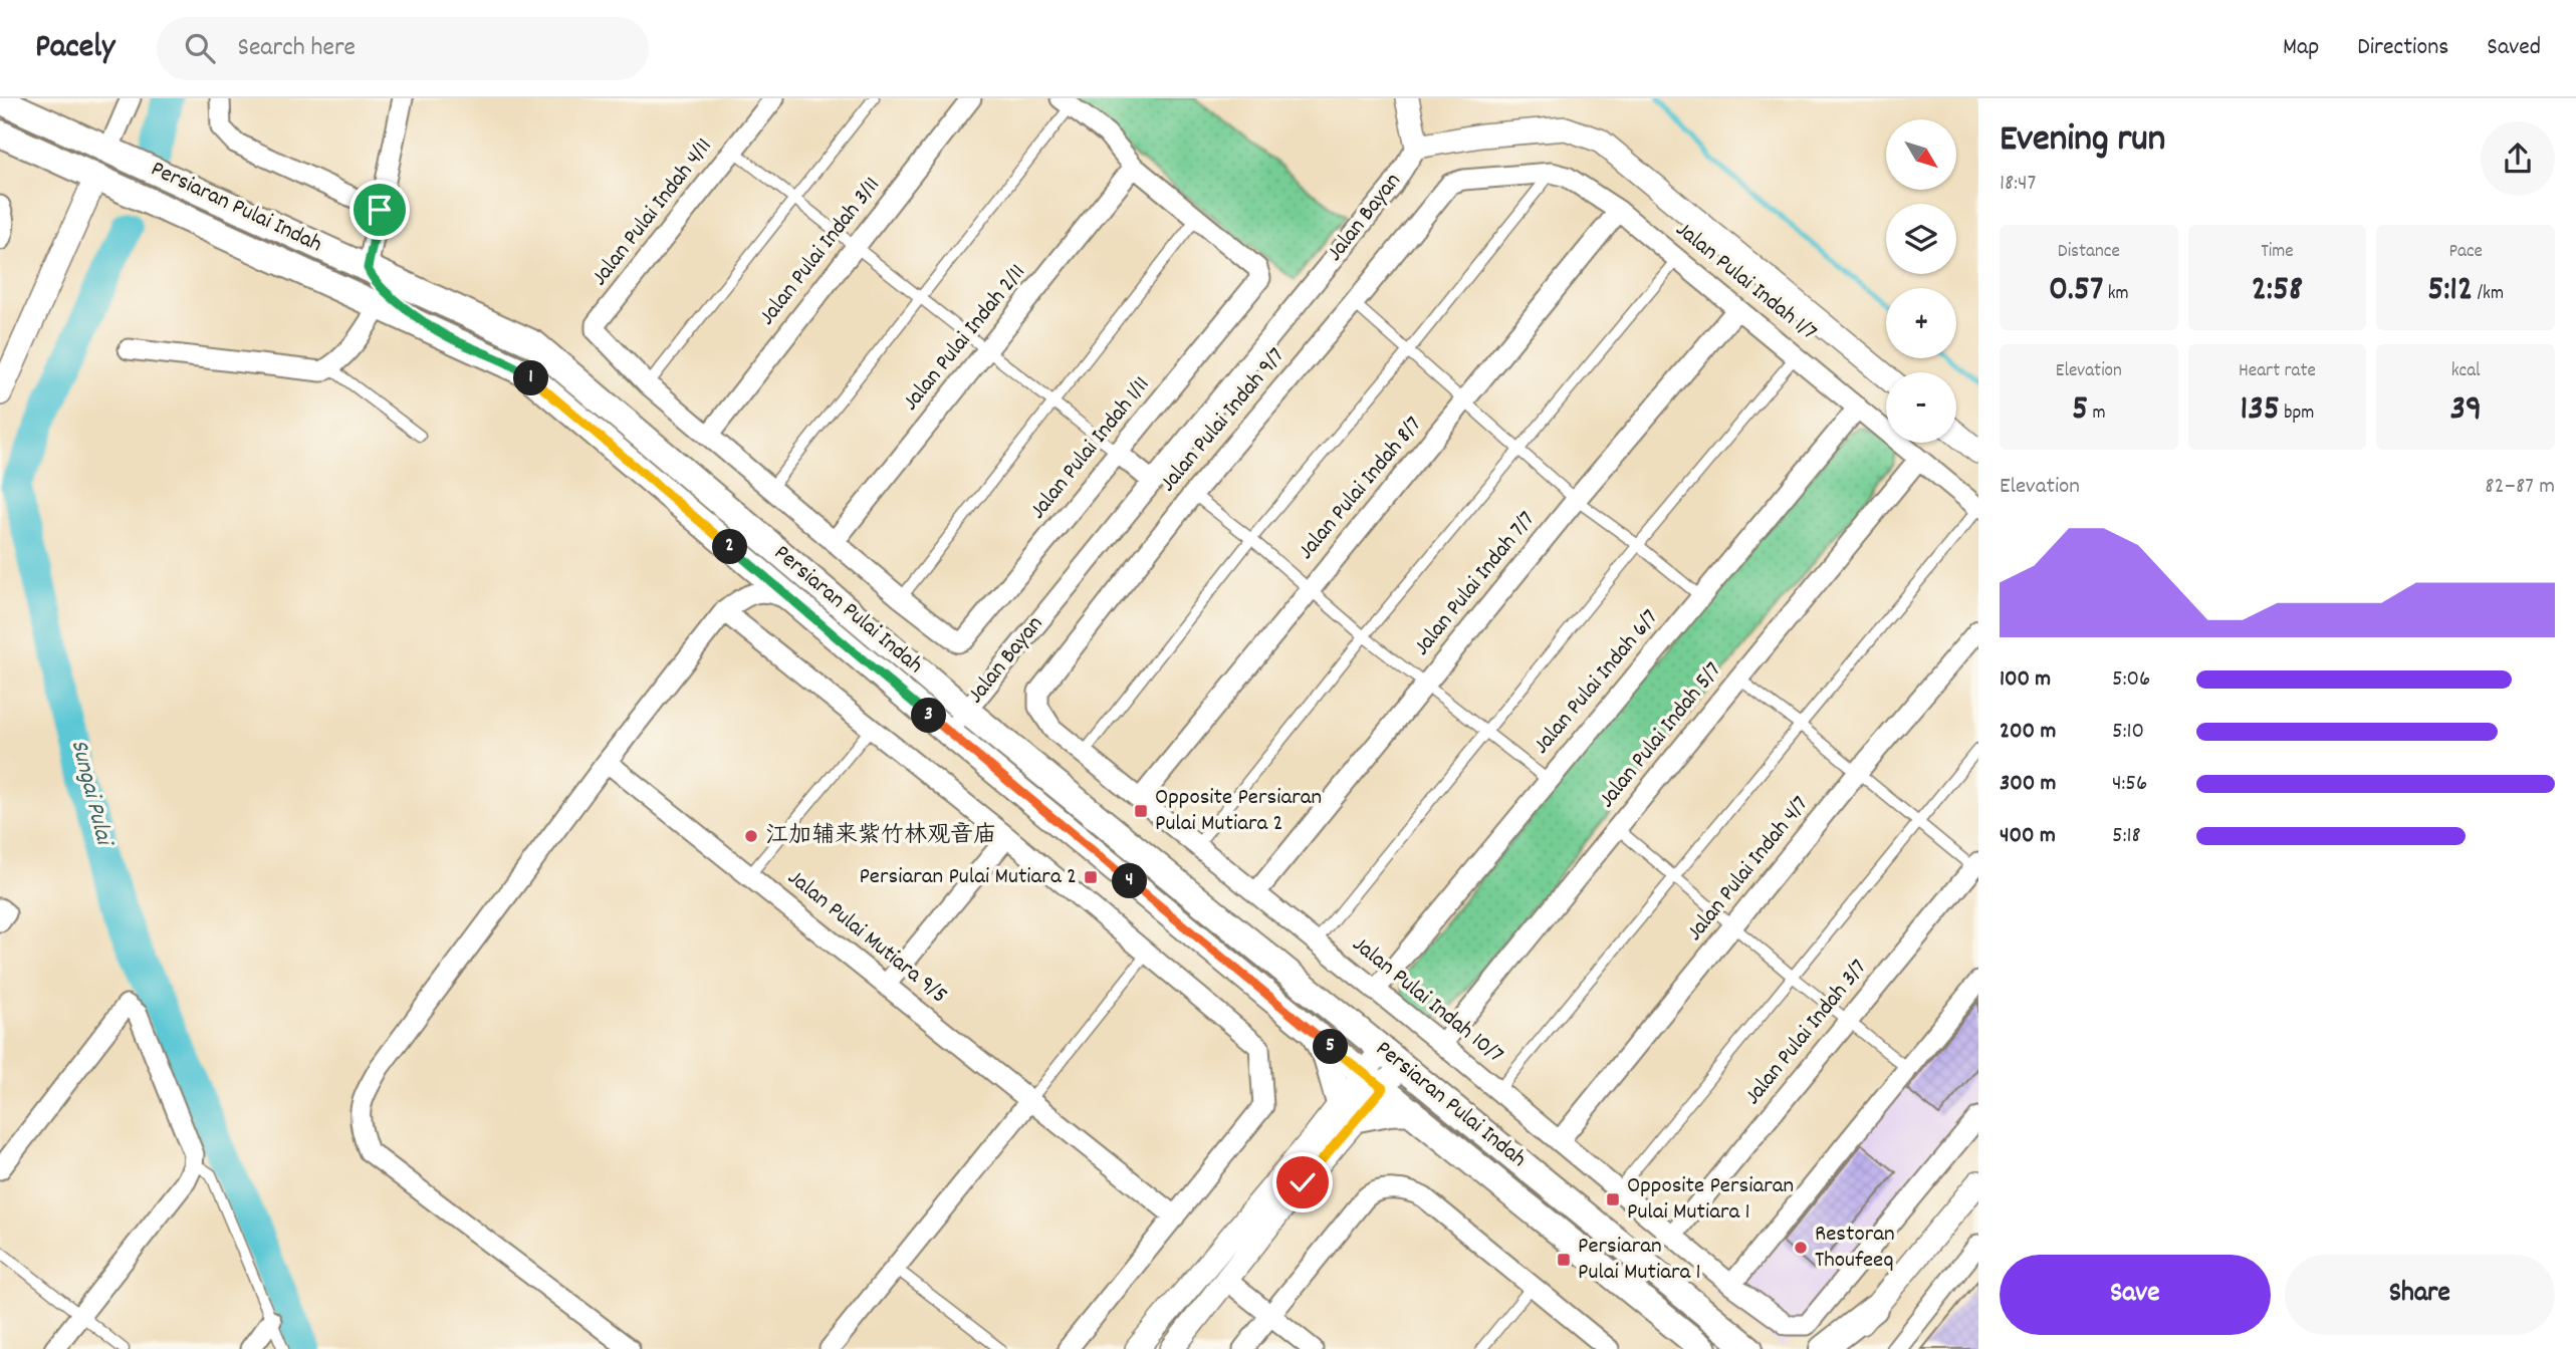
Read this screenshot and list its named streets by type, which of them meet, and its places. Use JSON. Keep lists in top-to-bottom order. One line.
{"streets":{"main road":["Persiaran Pulai Indah"],"street":["Jalan Pulai Indah 4/11","Jalan Bayan","Jalan Pulai Indah 3/11","Jalan Pulai Indah 1/7","Jalan Pulai Indah 2/11","Jalan Pulai Indah 9/7","Jalan Pulai Indah 1/11","Jalan Pulai Indah 8/7","Jalan Pulai Indah 7/7","Jalan Pulai Indah 6/7","Jalan Pulai Indah 5/7","Jalan Pulai Indah 4/7","Jalan Pulai Mutiara 9/5","Jalan Pulai Indah 10/7","Jalan Pulai Indah 3/7"]},"crossings":[["Persiaran Pulai Indah","Jalan Bayan"],["Jalan Pulai Indah 1/7","Jalan Pulai Indah 9/7"],["Jalan Pulai Indah 1/7","Jalan Pulai Indah 8/7"],["Jalan Pulai Indah 1/7","Jalan Pulai Indah 7/7"],["Jalan Pulai Indah 1/7","Jalan Pulai Indah 6/7"],["Jalan Pulai Indah 1/7","Jalan Pulai Indah 5/7"],["Jalan Pulai Indah 9/7","Jalan Pulai Indah 10/7"],["Jalan Pulai Indah 8/7","Jalan Pulai Indah 10/7"],["Jalan Pulai Indah 7/7","Jalan Pulai Indah 10/7"],["Jalan Pulai Indah 6/7","Jalan Pulai Indah 10/7"],["Jalan Pulai Indah 5/7","Jalan Pulai Indah 10/7"],["Jalan Pulai Indah 4/7","Jalan Pulai Indah 10/7"],["Jalan Pulai Indah 10/7","Jalan Pulai Indah 3/7"]],"water":["Sungai Pulai"],"places":{"transit":["Opposite Persiaran Pulai Mutiara 2","Persiaran Pulai Mutiara 2","Opposite Persiaran Pulai Mutiara 1","Persiaran Pulai Mutiara 1"],"other":["江加辅来紫竹林观音庙","Restoran Thoufeeq"]},"north":"bottom right","page":{"header":"Pacely","search":"Search here","nav":["Map","Directions","Saved"],"heading":["Evening run","18:47"],"map_buttons":["+","−"],"stats":[["Distance","0.57 km"],["Time","2:58"],["Pace","5:12 /km"],["Elevation","5 m"],["Heart rate","135 bpm"],["kcal","39"]],"pins":["1","2","3","4","5"],"chart":["Elevation","82–87 m"],"list":[{"name":"100 m","note":"5:06"},{"name":"200 m","note":"5:10"},{"name":"300 m","note":"4:56"},{"name":"400 m","note":"5:18"}],"buttons":["Save","Share"]}}
